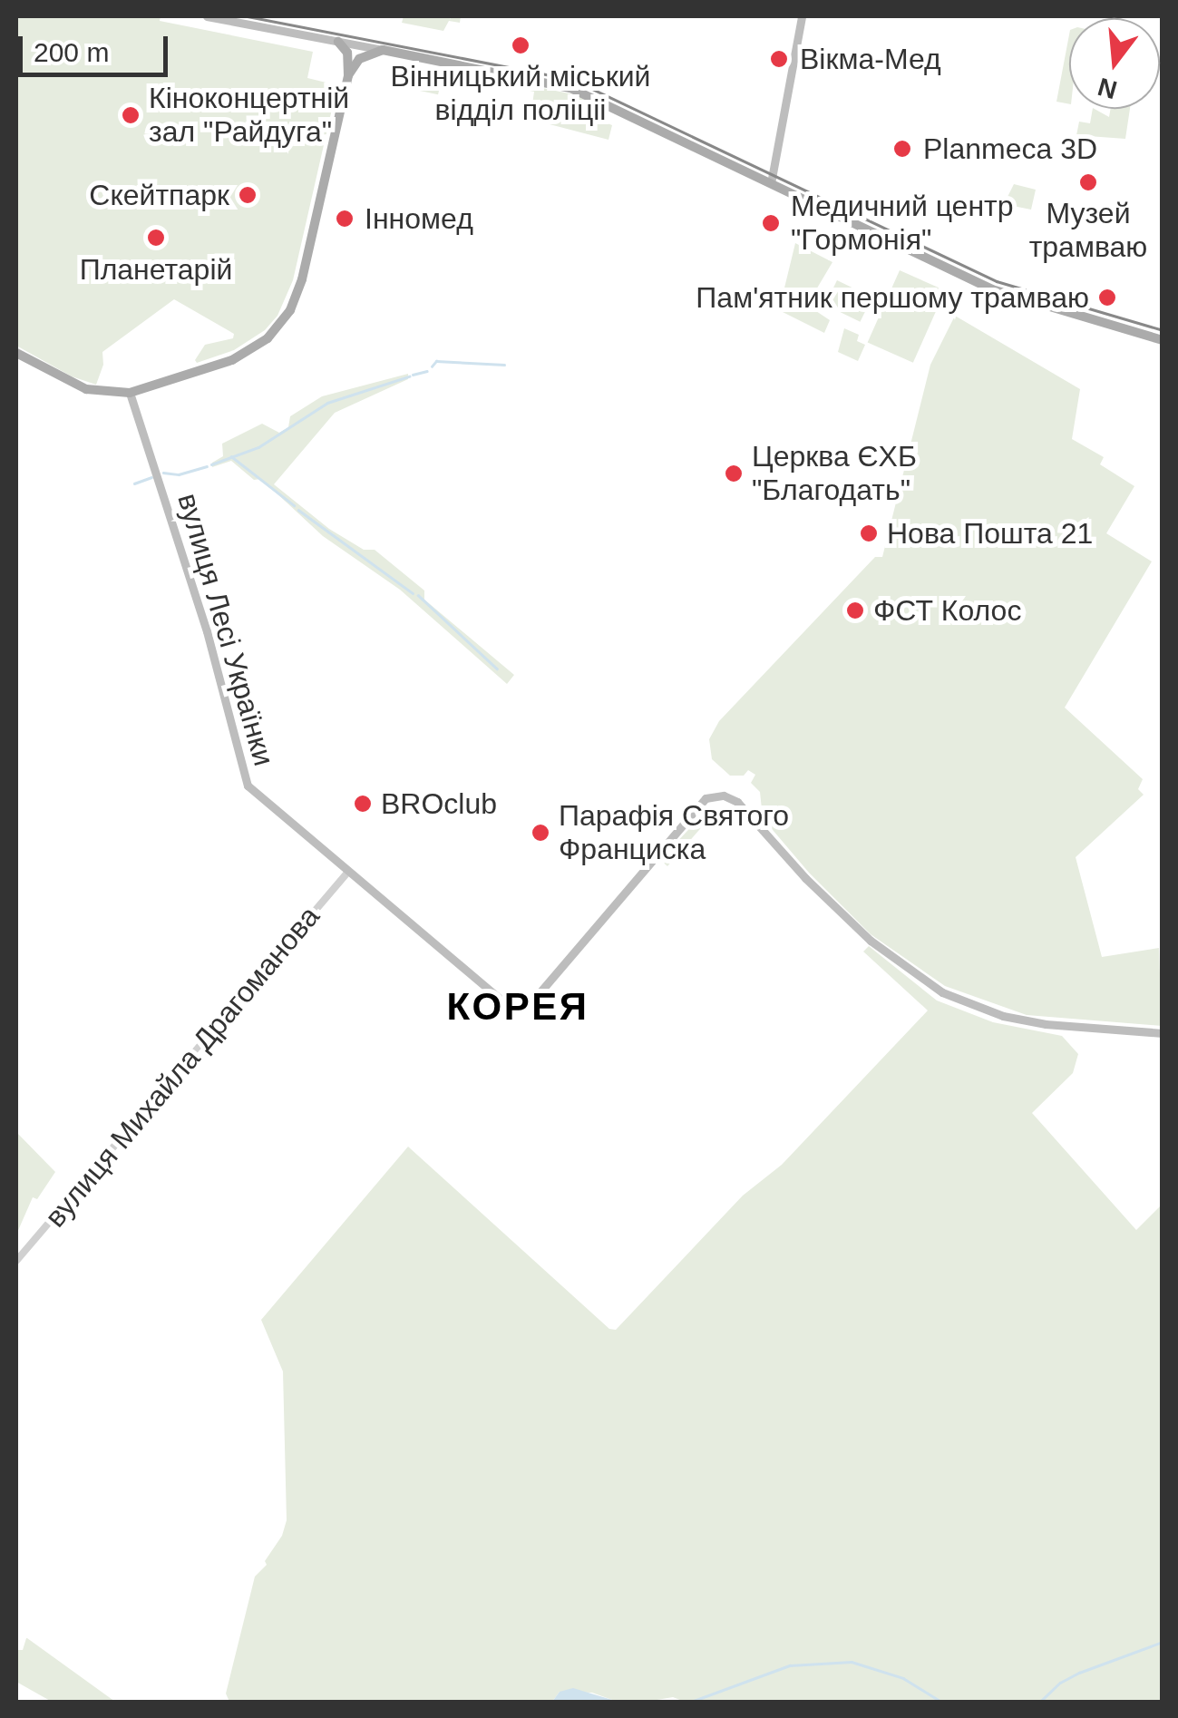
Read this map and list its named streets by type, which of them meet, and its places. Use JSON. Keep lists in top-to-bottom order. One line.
{"streets":{"main road":["вулиця Лесі Українки"],"street":["вулиця Михайла Драгоманова"]},"crossings":[["вулиця Лесі Українки","вулиця Михайла Драгоманова"]],"districts":["КОРЕЯ"],"places":["Вінницький міський відділ поліціі","Вікма-Мед","Кіноконцертній зал \"Райдуга\"","Planmeca 3D","Музей трамваю","Скейтпарк","Інномед","Медичний центр \"Гормонія\"","Планетарій","Пам'ятник першому трамваю","Церква ЄХБ \"Благодать\"","Нова Пошта 21","ФСТ Колос","BROclub","Парафія Святого Франциска"],"scale_bar":"200 m","north":"bottom"}
